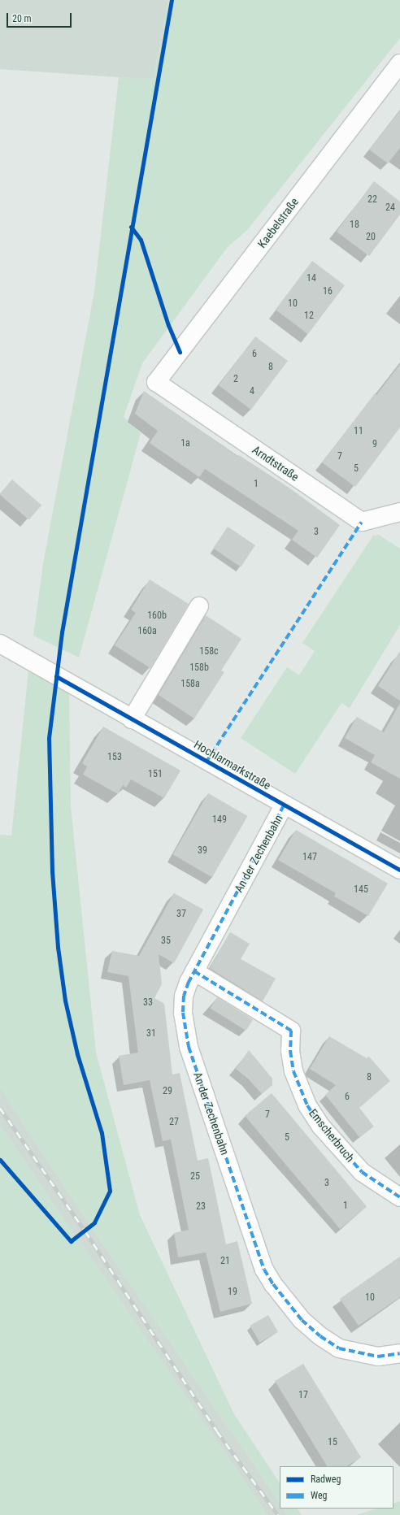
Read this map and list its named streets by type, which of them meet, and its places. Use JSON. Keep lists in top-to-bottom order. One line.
{"streets":{"street":["Kaebelstraße","Arndtstraße","Hochlarmarkstraße","An der Zechenbahn","Emscherbruch"]},"crossings":[["Kaebelstraße","Arndtstraße"],["Hochlarmarkstraße","An der Zechenbahn"],["An der Zechenbahn","Emscherbruch"]],"house_numbers":["22","24","18","20","14","16","10","12","6","8","2","4","11","1a","9","7","5","1","3","160b","160a","158c","158b","158a","153","151","149","39","147","145","37","35","33","31","8","29","6","7","27","5","25","3","1","23","21","19","10","17","15"],"legend":["Radweg","Weg"],"scale_bar":"20 m"}
